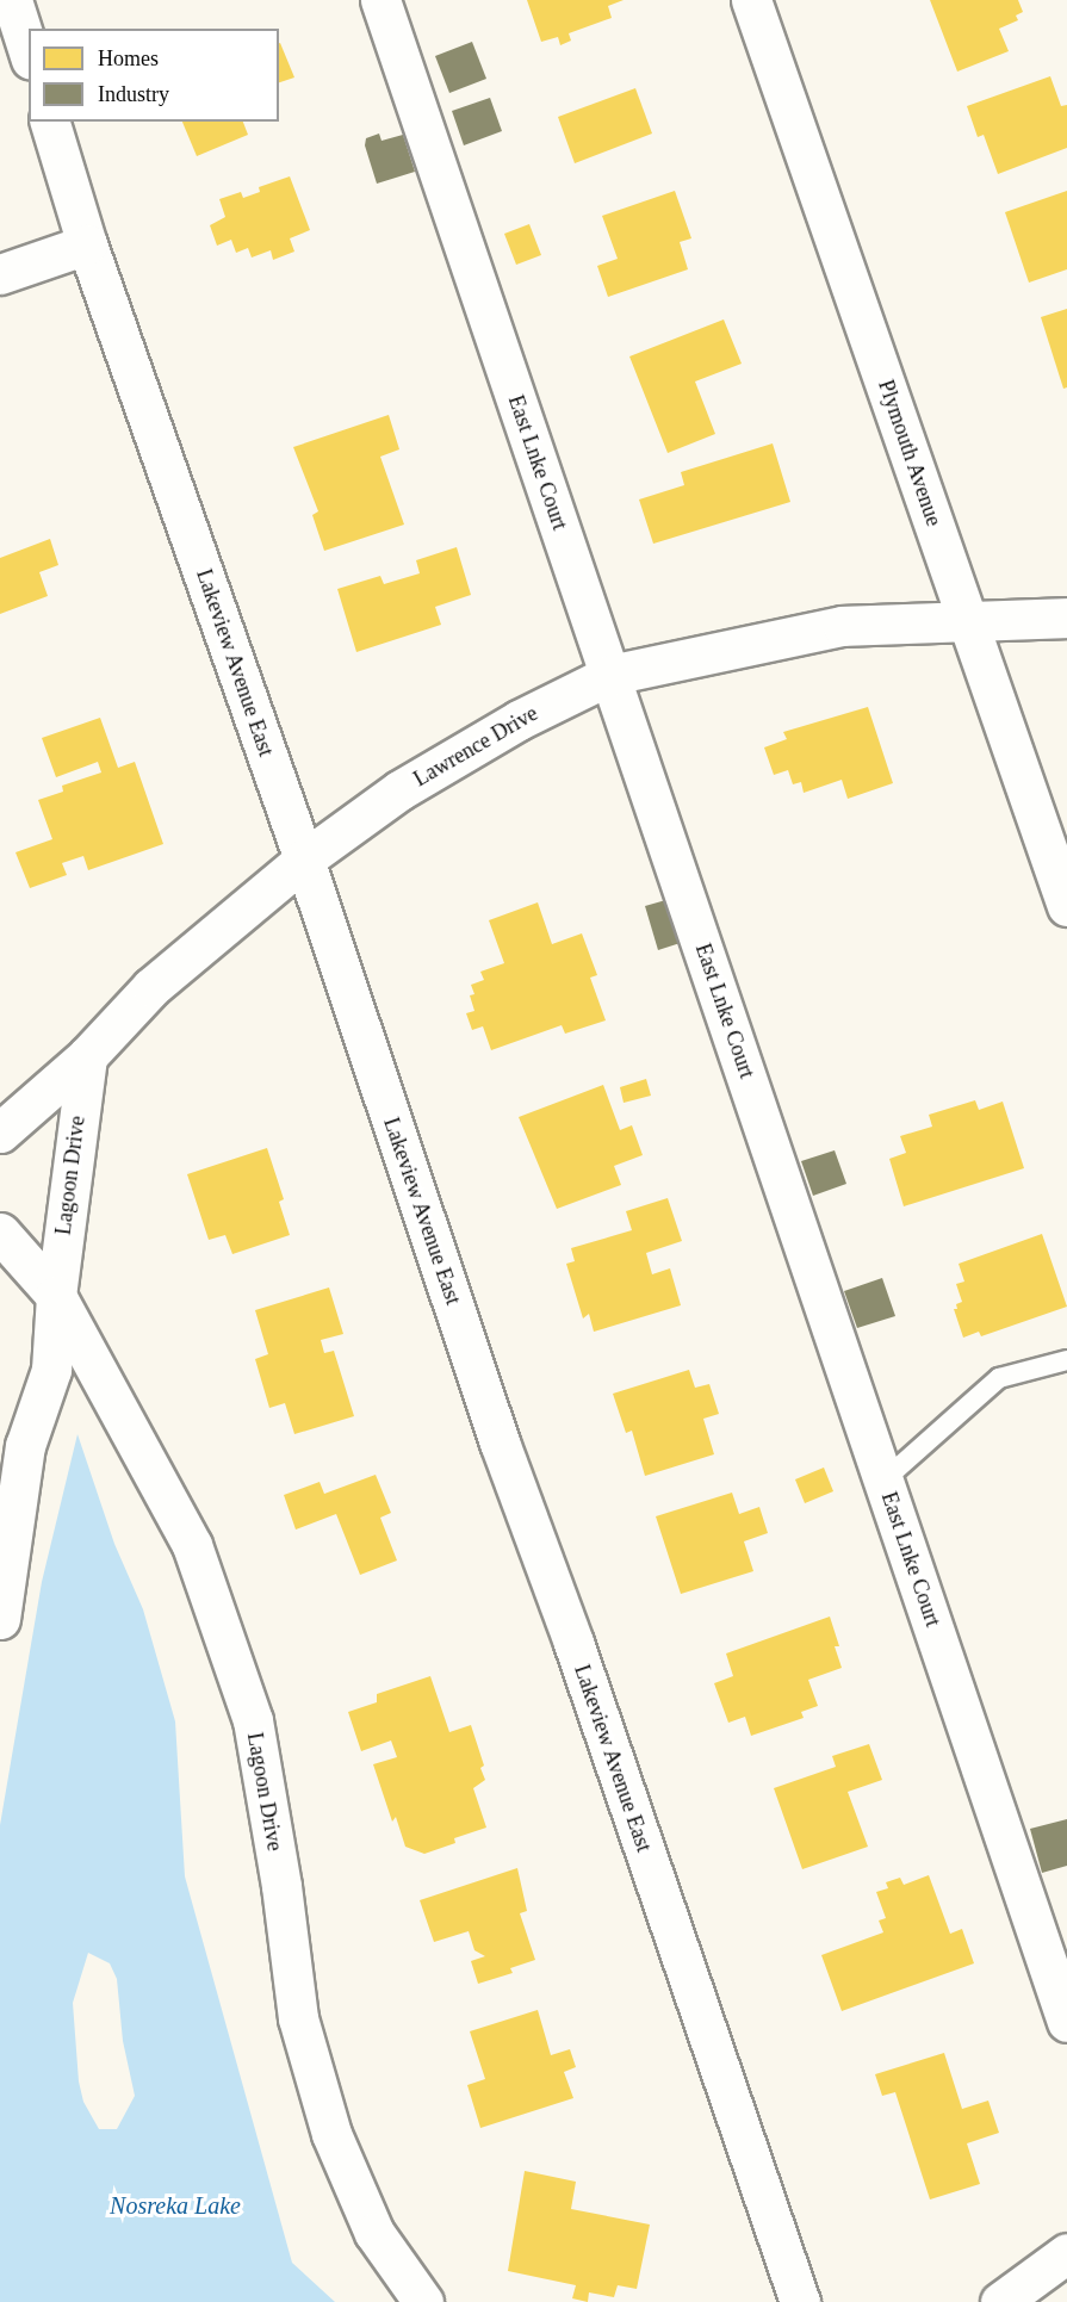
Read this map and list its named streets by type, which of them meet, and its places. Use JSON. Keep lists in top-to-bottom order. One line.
{"streets":{"street":["Plymouth Avenue","East Lnke Court","Lakeview Avenue East","Lawrence Drive","Lagoon Drive"]},"crossings":[["Plymouth Avenue","Lawrence Drive"],["East Lnke Court","Lawrence Drive"],["Lakeview Avenue East","Lawrence Drive"],["Lawrence Drive","Lagoon Drive"]],"water":["Nosreka Lake"],"legend":["Homes","Industry"]}
